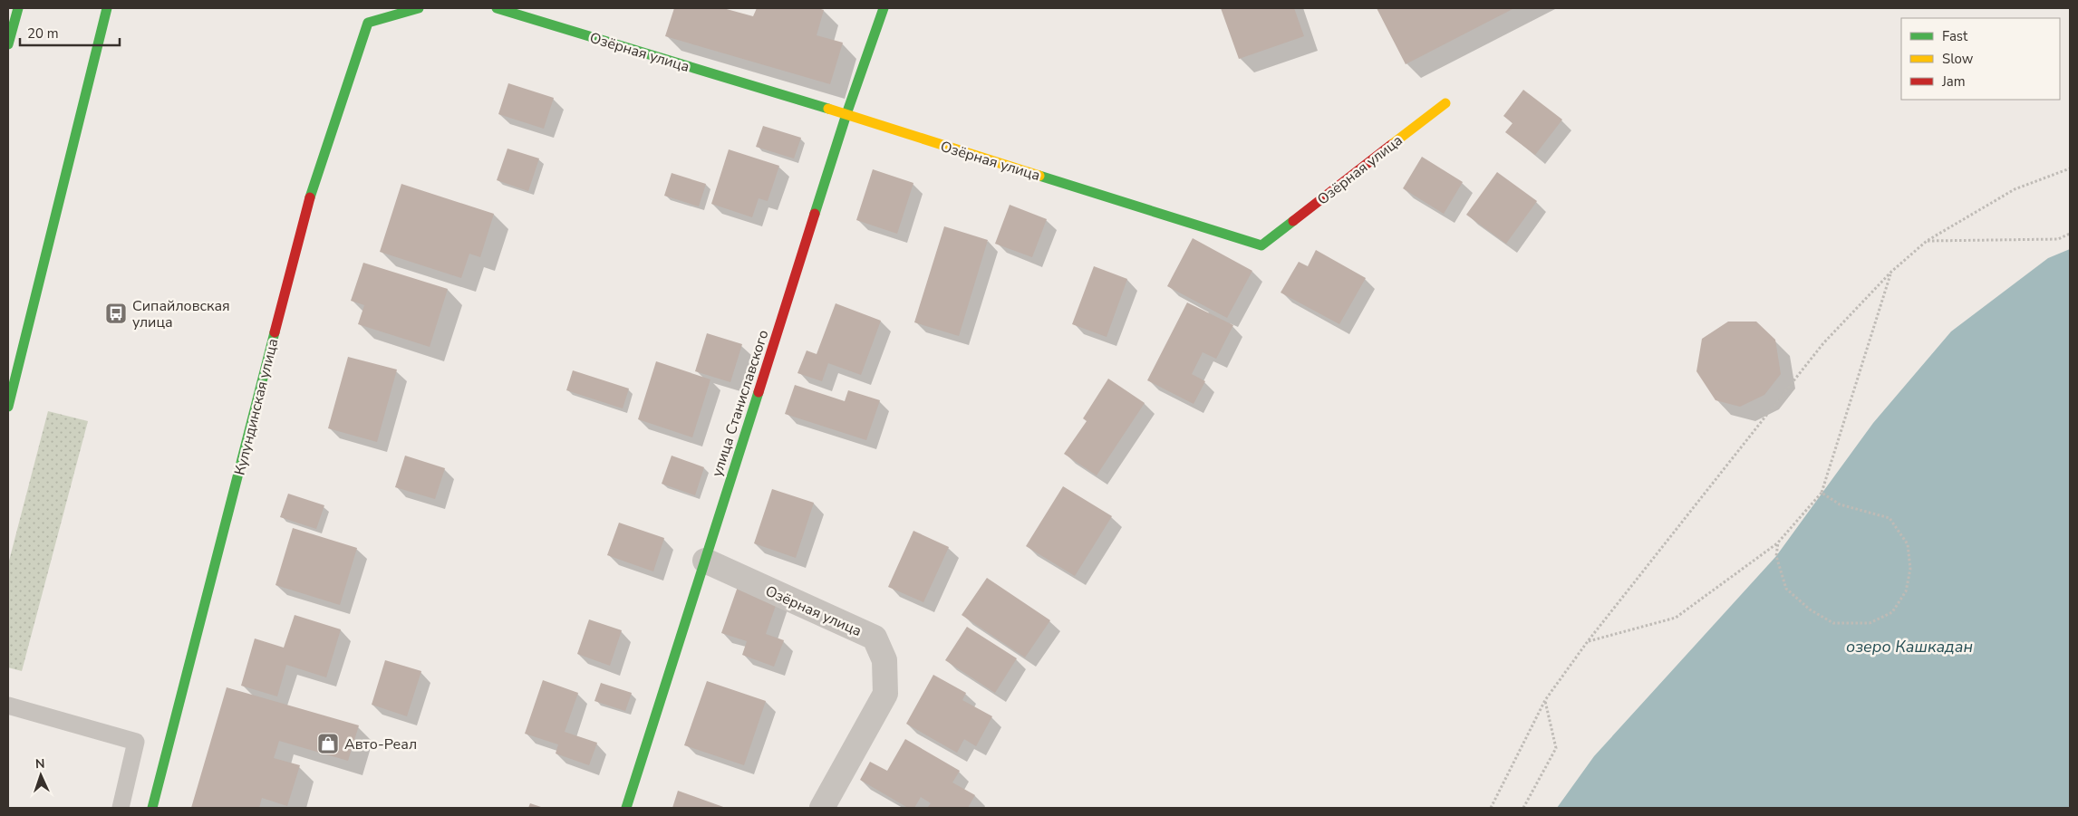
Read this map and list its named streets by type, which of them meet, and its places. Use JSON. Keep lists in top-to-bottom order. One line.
{"streets":{"street":["Озёрная улица","улица Станиславского","Кулундинская улица"]},"crossings":[["Озёрная улица","улица Станиславского"]],"water":["озеро Кашкадан"],"places":{"bus stop":["Сипайловская улица"],"shop":["Авто-Реал"]},"legend":["Fast","Slow","Jam"],"scale_bar":"20 m","north":"top"}
